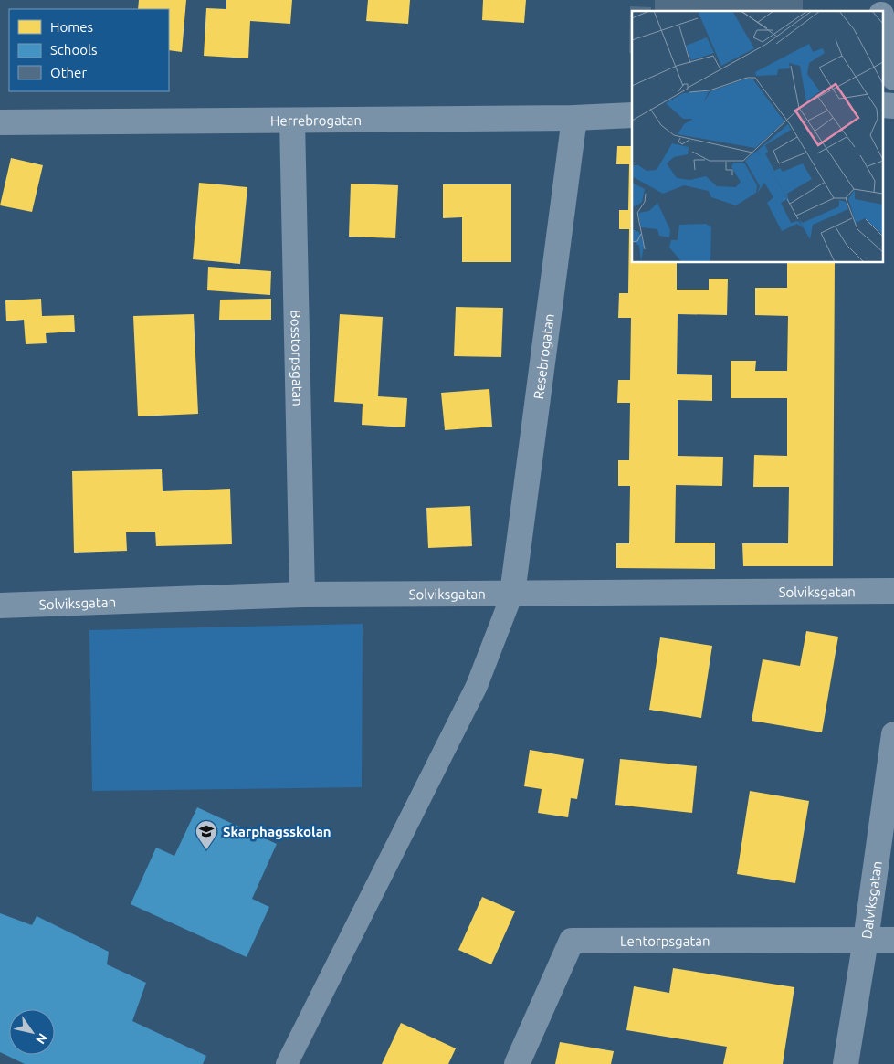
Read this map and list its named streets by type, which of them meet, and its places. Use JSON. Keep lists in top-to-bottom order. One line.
{"streets":{"street":["Herrebrogatan","Resebrogatan","Bosstorpsgatan","Solviksgatan","Dalviksgatan","Lentorpsgatan"]},"crossings":[["Herrebrogatan","Resebrogatan"],["Herrebrogatan","Bosstorpsgatan"],["Resebrogatan","Solviksgatan"],["Bosstorpsgatan","Solviksgatan"],["Dalviksgatan","Lentorpsgatan"]],"places":{"school or university":["Skarphagsskolan"]},"legend":["Homes","Schools","Other"],"north":"bottom right"}
